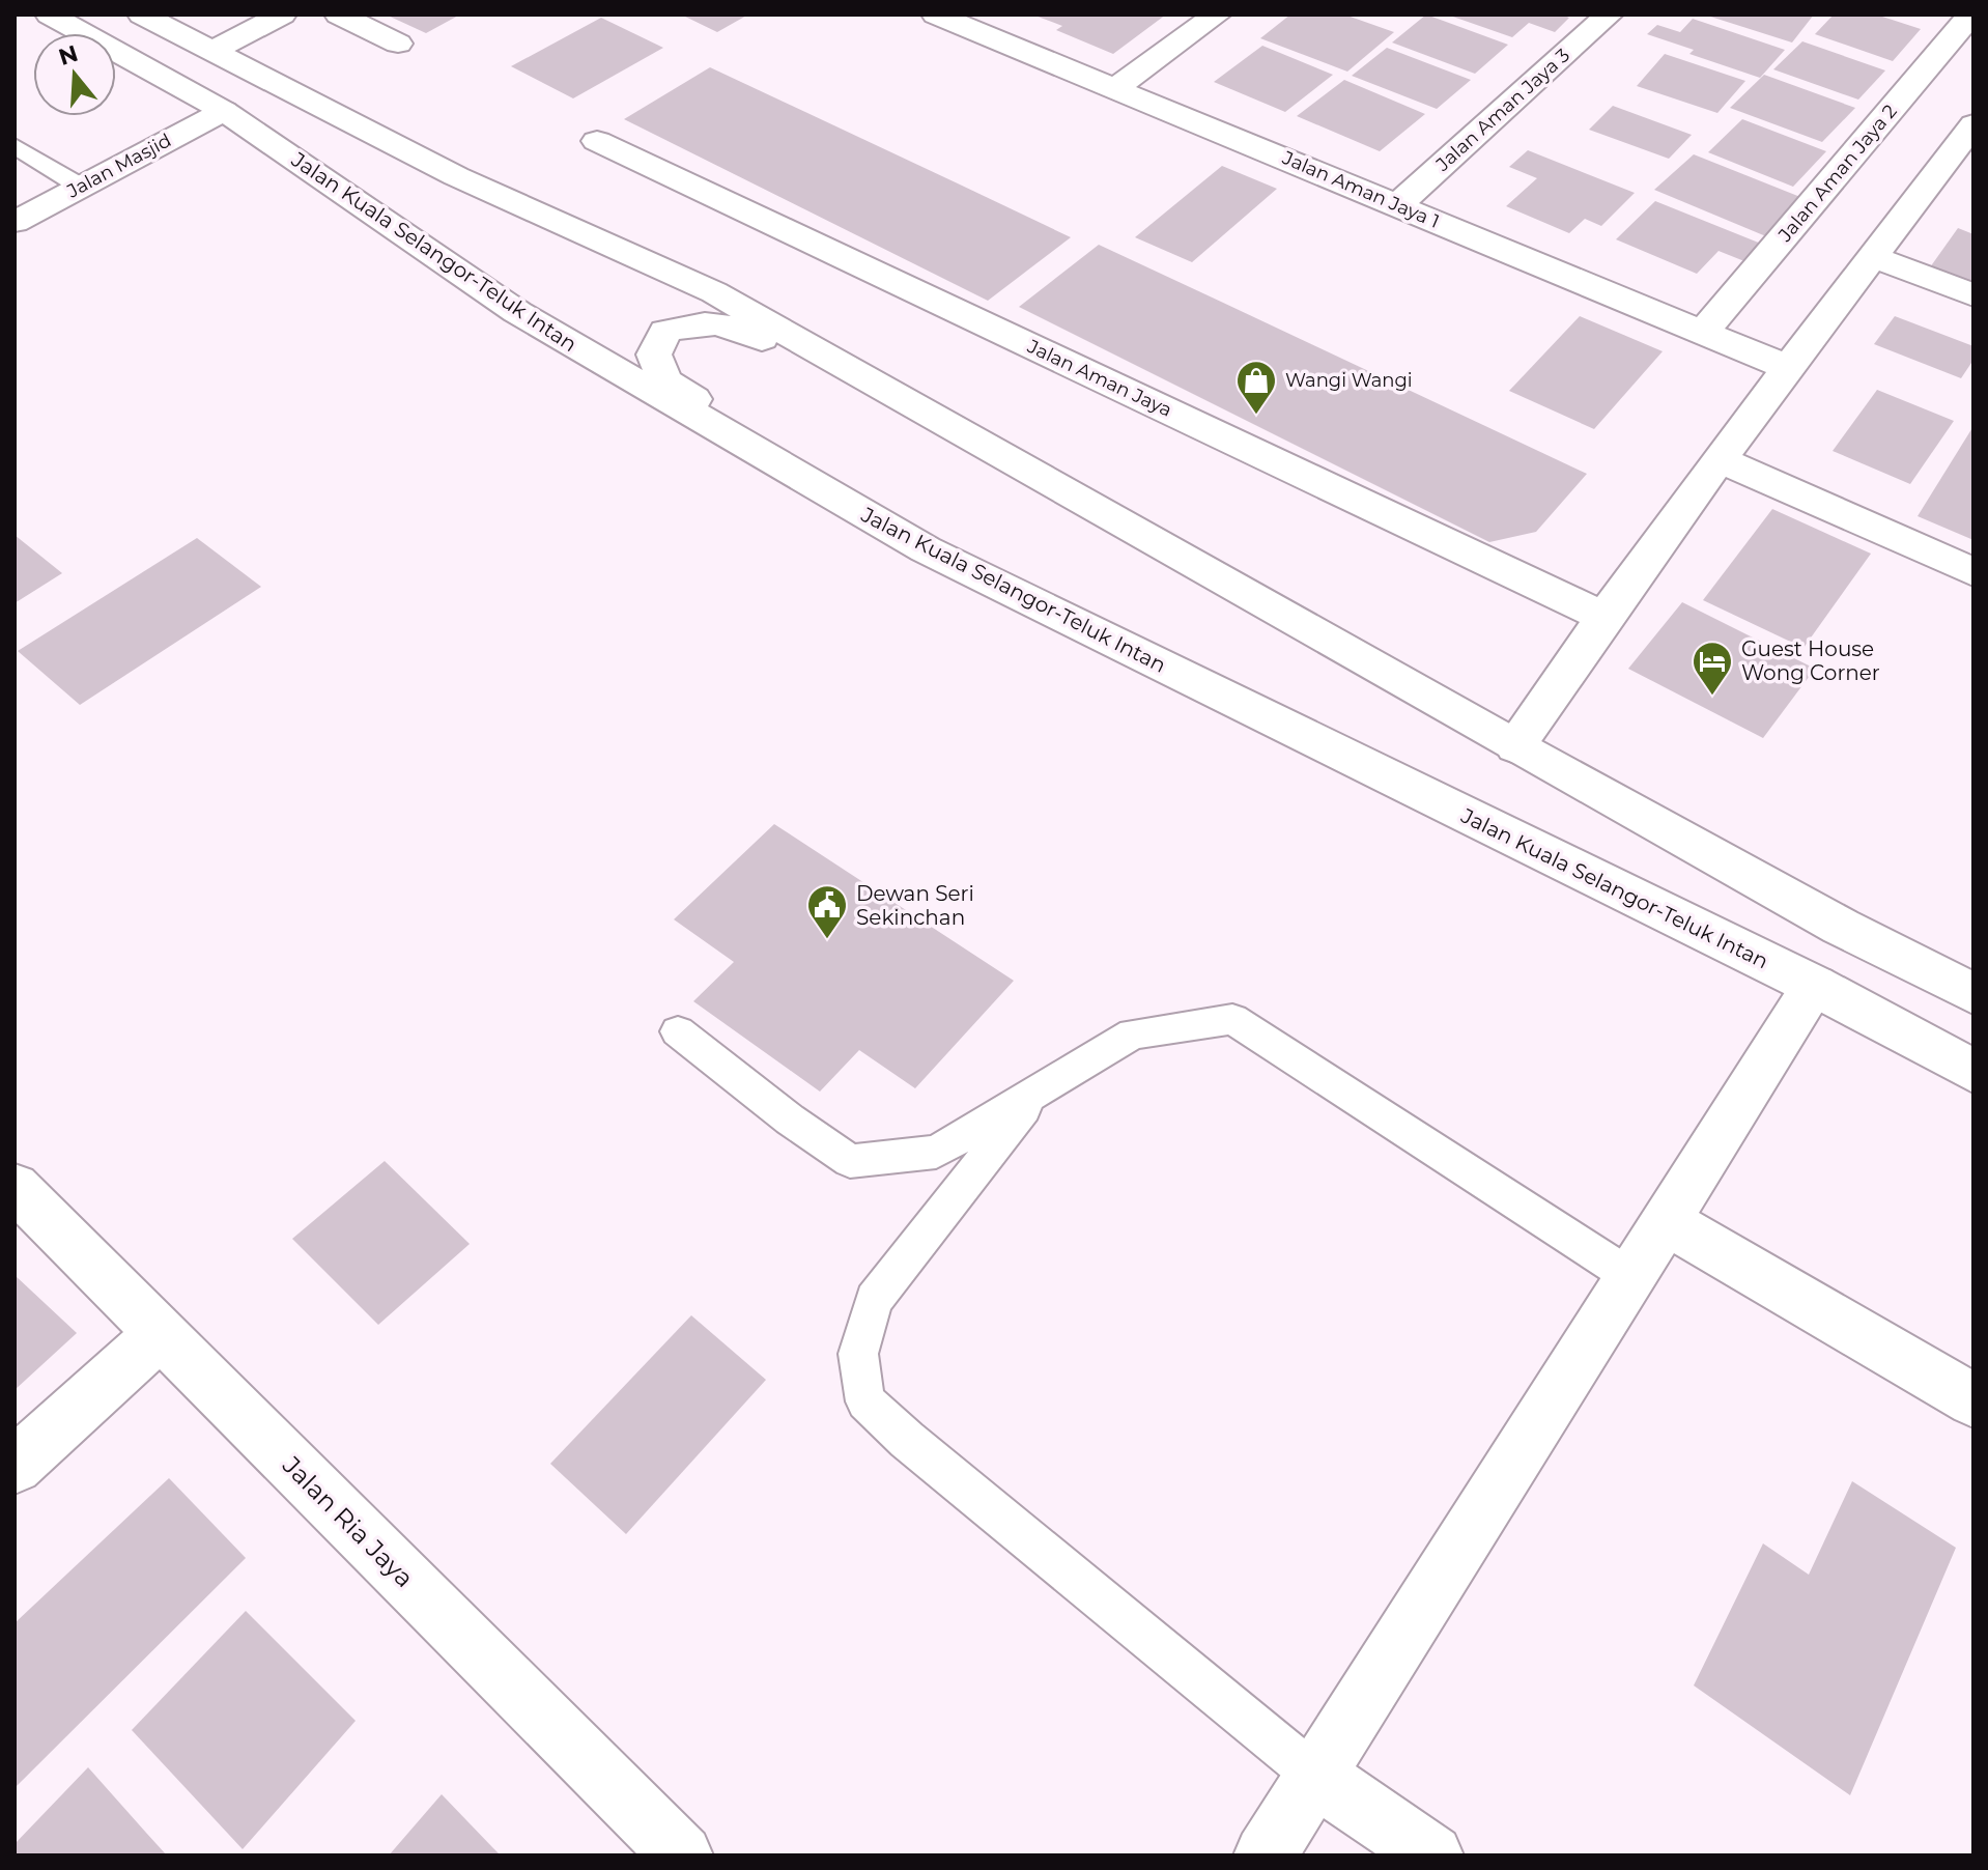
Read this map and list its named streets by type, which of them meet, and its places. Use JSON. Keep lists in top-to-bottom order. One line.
{"streets":{"main road":["Jalan Aman Jaya 3","Jalan Masjid","Jalan Aman Jaya 2","Jalan Aman Jaya 1","Jalan Kuala Selangor-Teluk Intan","Jalan Aman Jaya","Jalan Ria Jaya"]},"crossings":[["Jalan Aman Jaya 3","Jalan Aman Jaya 1"],["Jalan Masjid","Jalan Kuala Selangor-Teluk Intan"],["Jalan Aman Jaya 2","Jalan Aman Jaya 1"]],"places":{"shop":["Wangi Wangi"],"hotel":["Guest House Wong Corner"],"public building":["Dewan Seri Sekinchan"]},"north":"top"}
